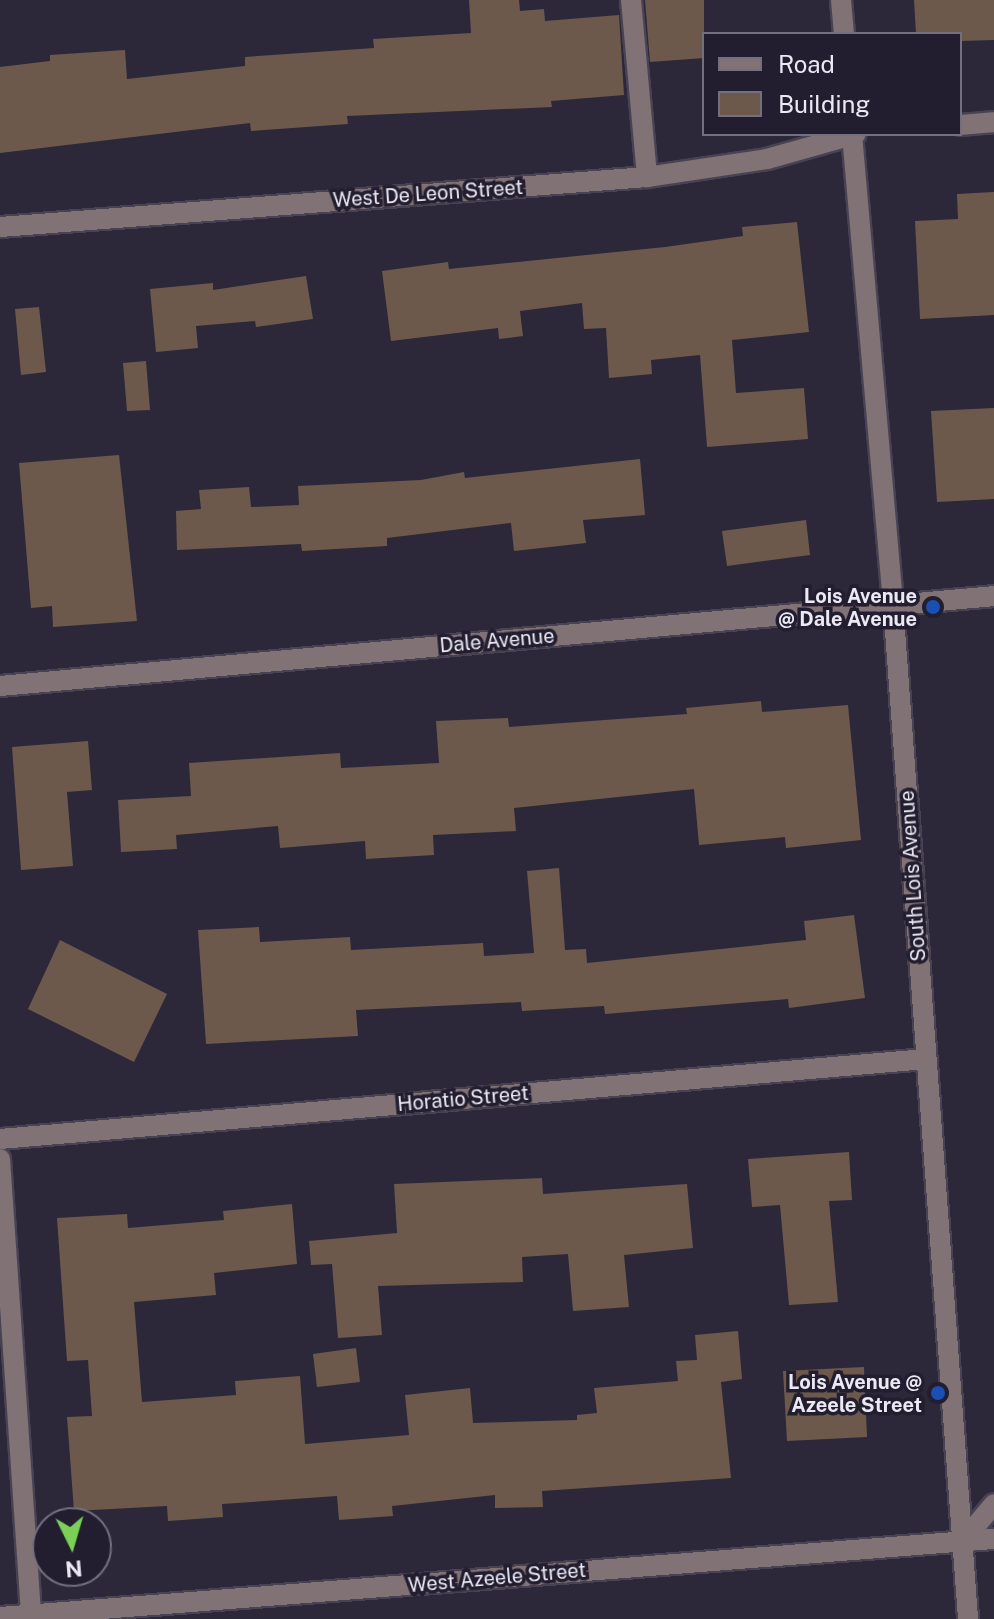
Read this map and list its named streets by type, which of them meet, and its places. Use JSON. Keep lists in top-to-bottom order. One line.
{"streets":{"street":["West De Leon Street","Dale Avenue","South Lois Avenue","Horatio Street","West Azeele Street"]},"crossings":[["Dale Avenue","South Lois Avenue"],["South Lois Avenue","Horatio Street"],["South Lois Avenue","West Azeele Street"]],"places":["Lois Avenue @ Dale Avenue","Lois Avenue @ Azeele Street"],"legend":["Road","Building"],"north":"bottom"}
